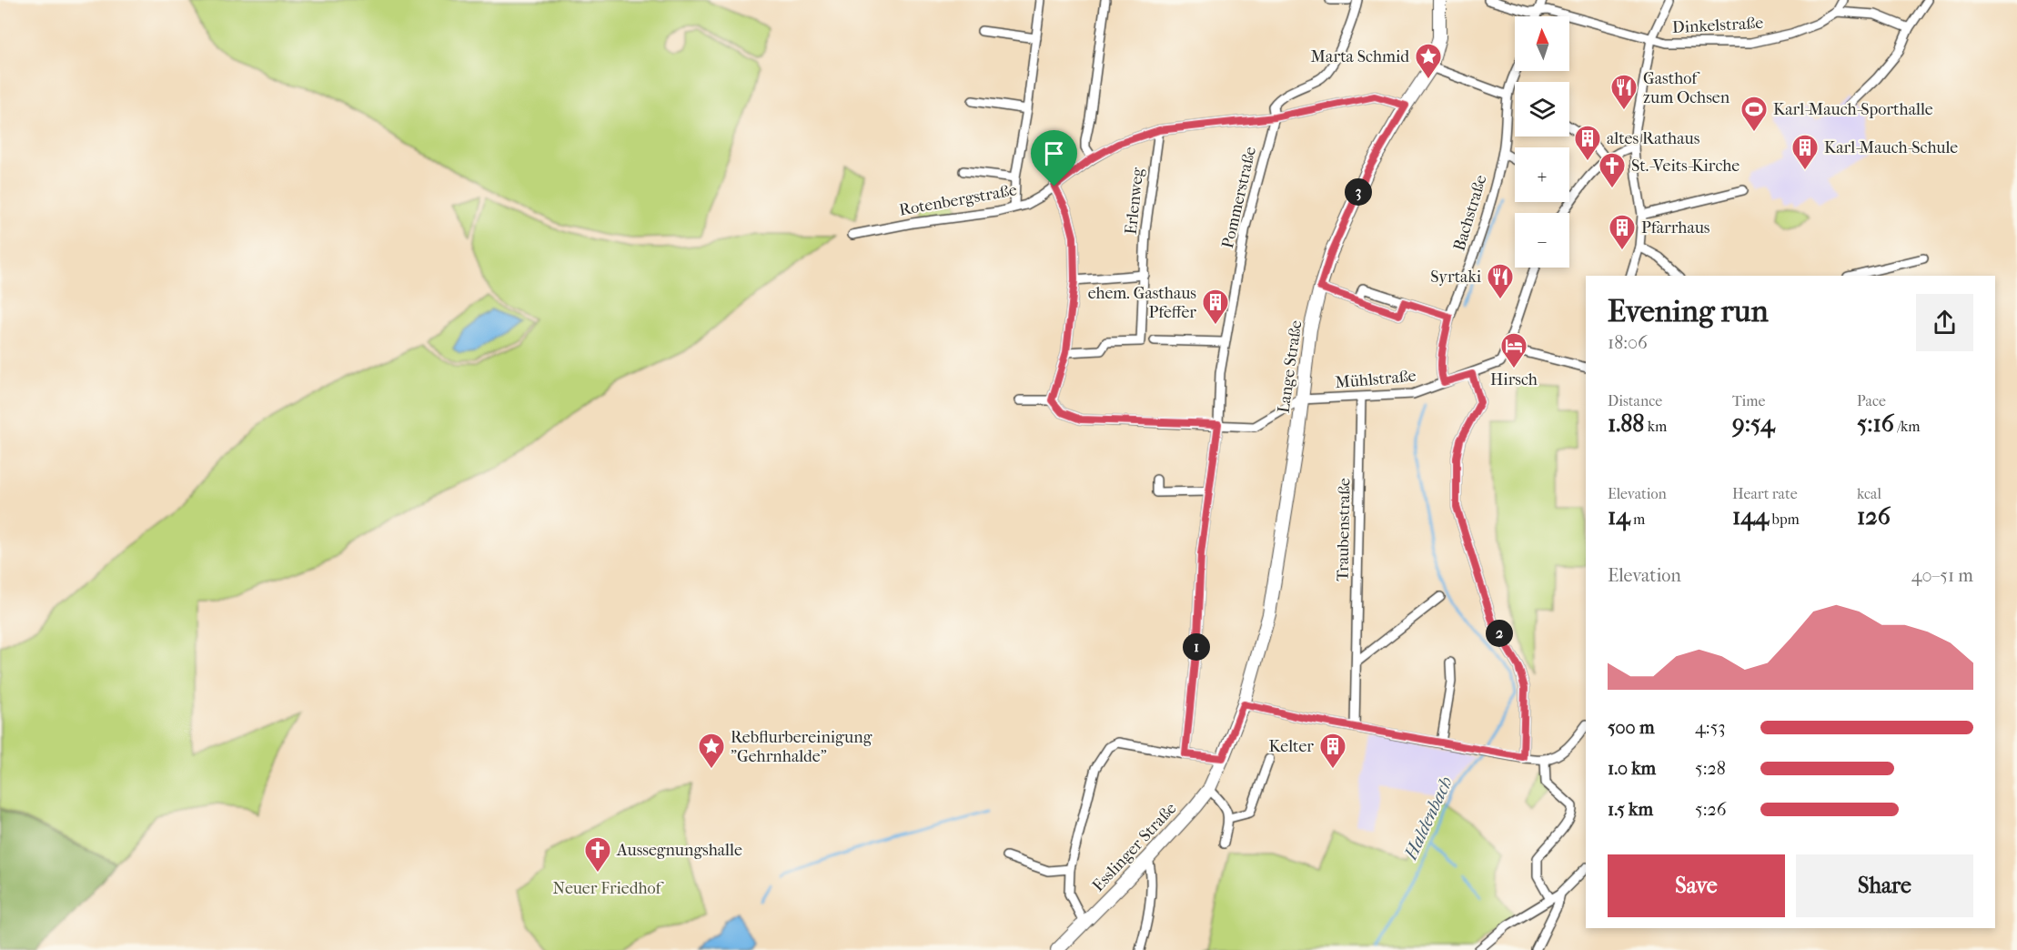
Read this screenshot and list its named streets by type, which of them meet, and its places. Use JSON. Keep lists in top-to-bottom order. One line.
{"streets":{"main road":["Lange Straße","Esslinger Straße"],"street":["Dinkelstraße","Pommerstraße","Rotenbergstraße","Erlenweg","Bachstraße","Mühlstraße","Traubenstraße"]},"crossings":[["Pommerstraße","Rotenbergstraße"],["Rotenbergstraße","Erlenweg"],["Rotenbergstraße","Lange Straße"],["Bachstraße","Mühlstraße"],["Lange Straße","Mühlstraße"],["Lange Straße","Esslinger Straße"],["Mühlstraße","Traubenstraße"]],"water":["Haldenbach"],"parks":["Neuer Friedhof"],"places":{"place":["Marta Schmid","Rebflurbereinigung \"Gehrnhalde\""],"restaurant":["Gasthof zum Ochsen","Syrtaki"],"sports":["Karl-Mauch-Sporthalle"],"building":["altes Rathaus","Karl-Mauch-Schule","Pfarrhaus","ehem. Gasthaus Pfeffer","Kelter"],"church":["St.-Veits-Kirche","Aussegnungshalle"],"hotel":["Hirsch"]},"north":"top","page":{"map_buttons":["+","−"],"pins":["3","2","1"],"heading":["Evening run","18:06"],"stats":[["Distance","1.88 km"],["Time","9:54"],["Pace","5:16 /km"],["Elevation","14 m"],["Heart rate","144 bpm"],["kcal","126"]],"chart":["Elevation","40–51 m"],"list":[{"name":"500 m","note":"4:53"},{"name":"1.0 km","note":"5:28"},{"name":"1.5 km","note":"5:26"}],"buttons":["Save","Share"]}}
